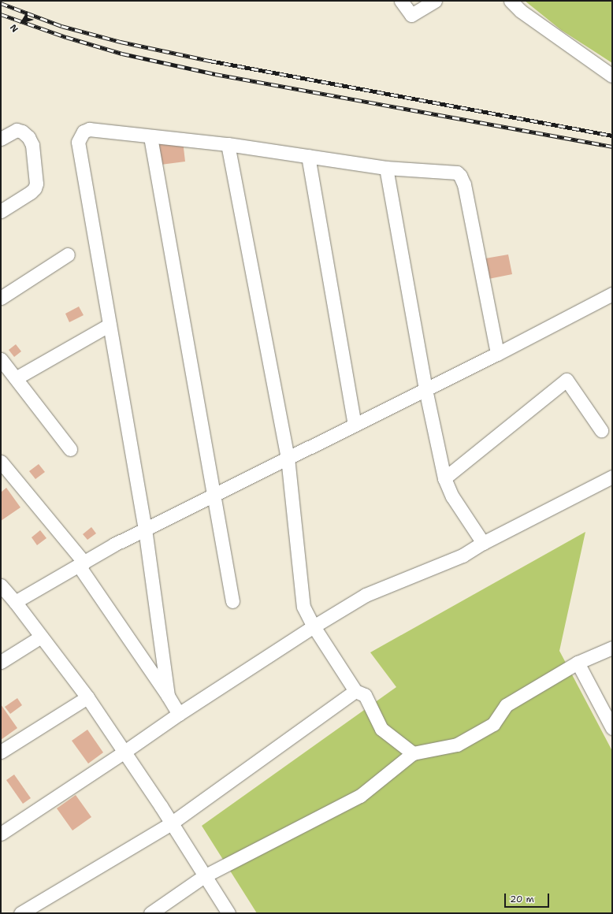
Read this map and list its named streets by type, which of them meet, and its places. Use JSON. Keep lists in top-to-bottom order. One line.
{"scale_bar":"20 m","north":"bottom left"}
